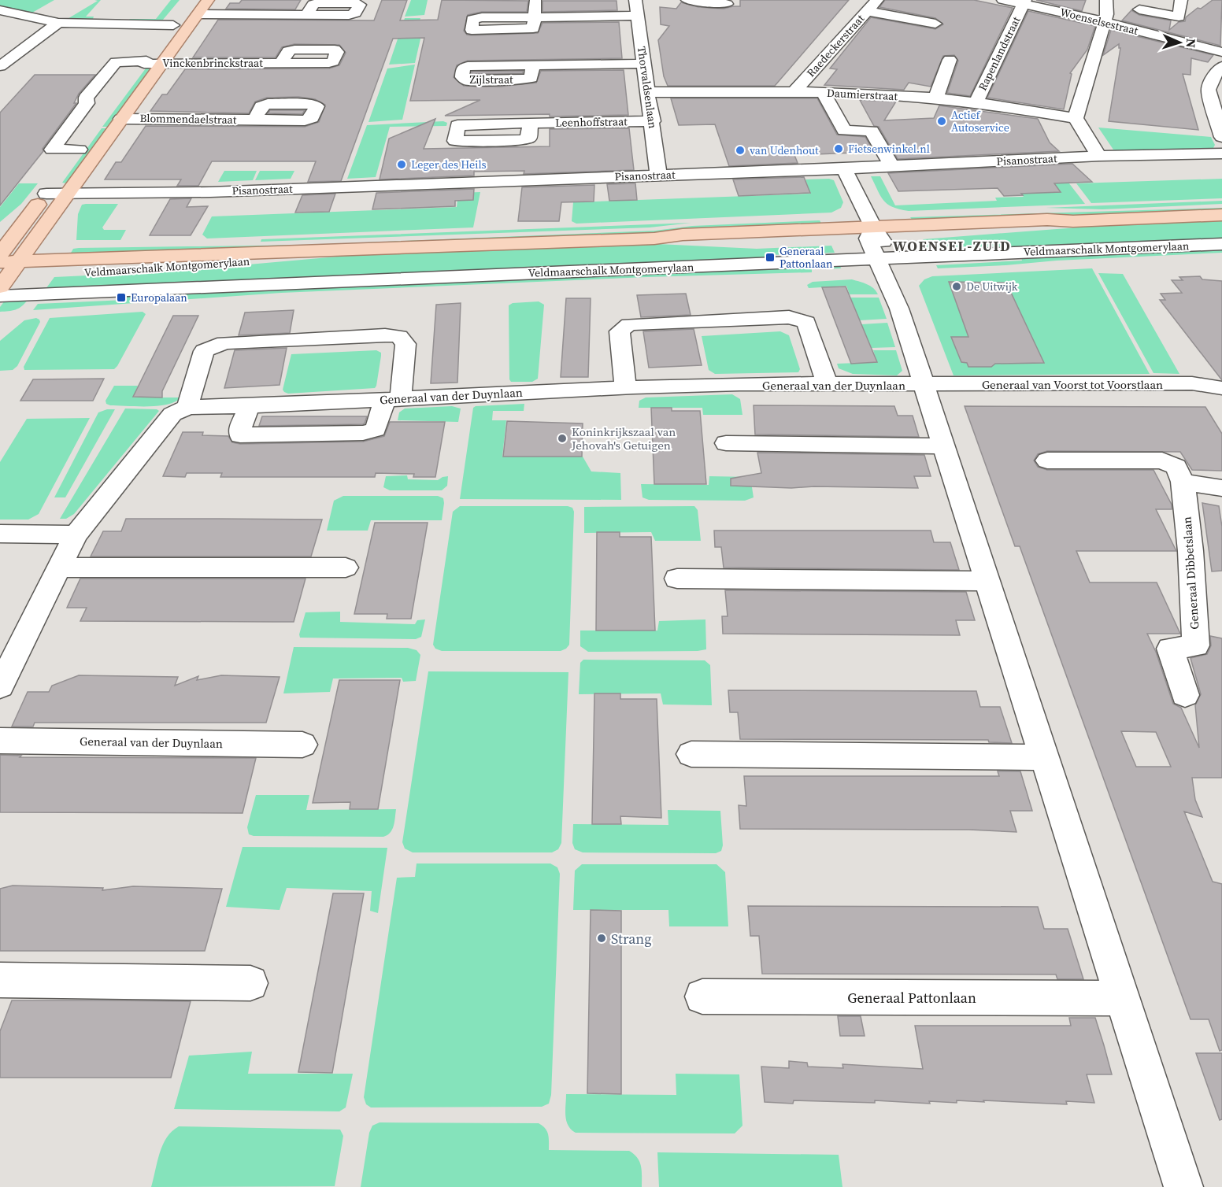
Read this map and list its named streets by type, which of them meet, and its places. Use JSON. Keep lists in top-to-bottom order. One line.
{"streets":{"main road":["Veldmaarschalk Montgomerylaan"],"street":["Woenselsestraat","Raedeckerstraat","Rapenlandstraat","Vinckenbrinckstraat","Thorvaldsenlaan","Daumierstraat","Blommendaelstraat","Leenhoffstraat","Pisanostraat","Generaal van Voorst tot Voorstlaan","Generaal van der Duynlaan","Generaal Dibbetslaan","Generaal Pattonlaan"]},"crossings":[["Woenselsestraat","Rapenlandstraat"],["Raedeckerstraat","Daumierstraat"],["Rapenlandstraat","Daumierstraat"],["Thorvaldsenlaan","Daumierstraat"],["Thorvaldsenlaan","Leenhoffstraat"],["Thorvaldsenlaan","Pisanostraat"],["Generaal van Voorst tot Voorstlaan","Generaal van der Duynlaan"]],"districts":["WOENSEL-ZUID"],"places":{"other":["Actief Autoservice","Fietsenwinkel.nl","van Udenhout","Leger des Heils","De Uitwijk","Koninkrijkszaal van Jehovah's Getuigen","Strang"],"transit":["Generaal Pattonlaan","Europalaan"]},"north":"right"}
